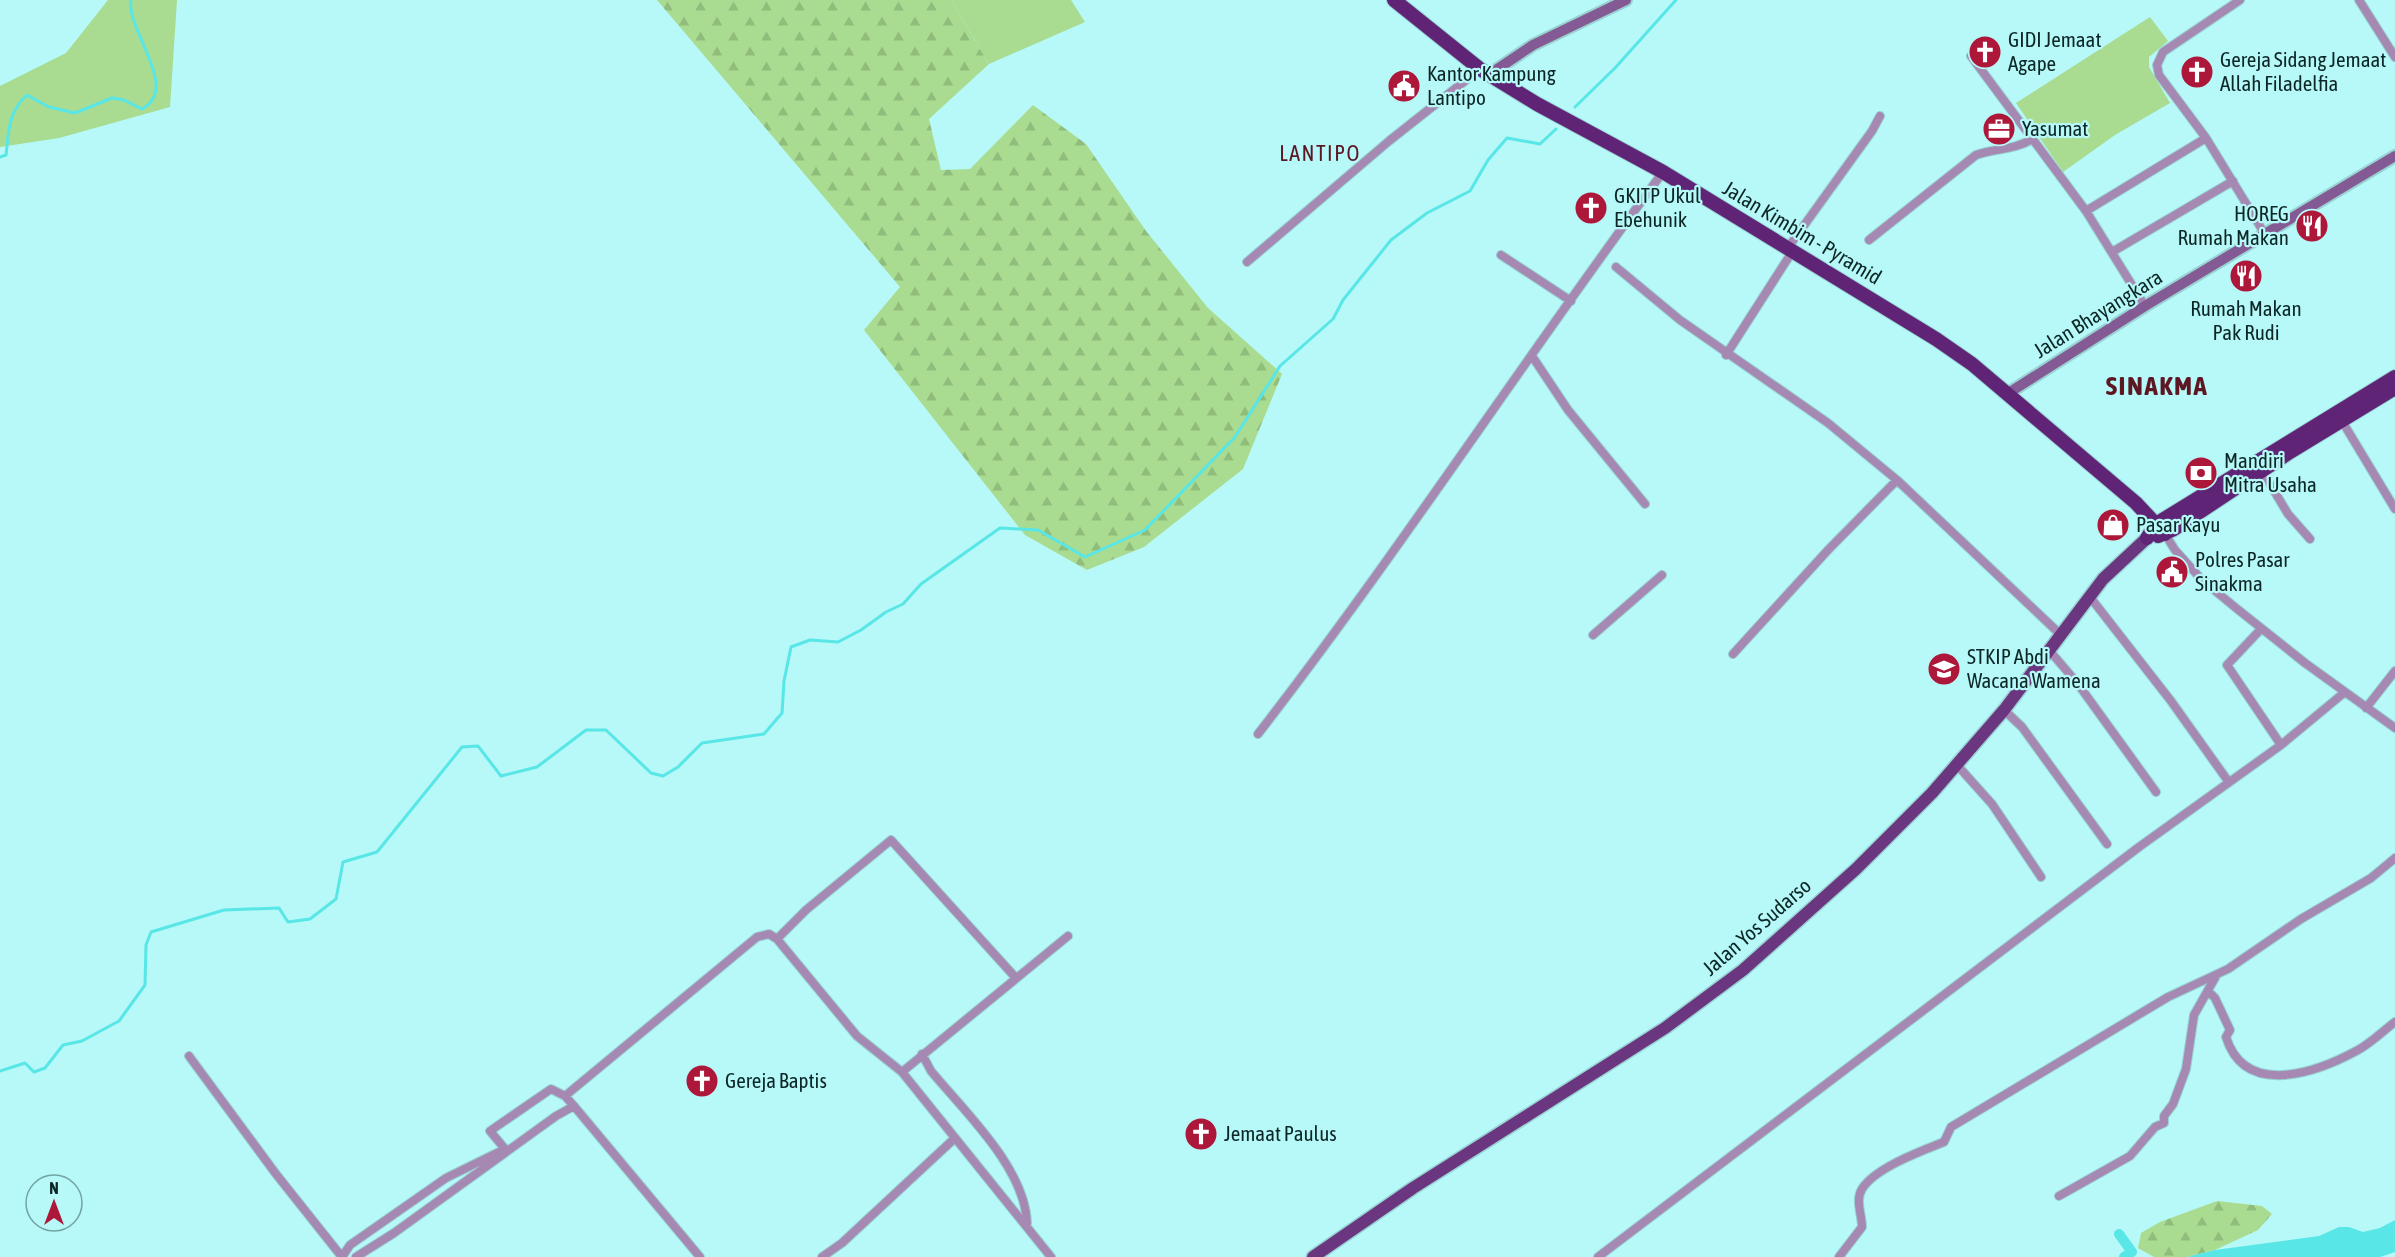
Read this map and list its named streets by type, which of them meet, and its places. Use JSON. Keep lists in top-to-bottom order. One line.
{"streets":{"highway":["Jalan Kimbim - Pyramid","Jalan Yos Sudarso"],"main road":["Jalan Bhayangkara"]},"crossings":[["Jalan Kimbim - Pyramid","Jalan Bhayangkara"],["Jalan Kimbim - Pyramid","Jalan Yos Sudarso"]],"districts":["LANTIPO","SINAKMA"],"places":{"church":["GIDI Jemaat Agape","Gereja Sidang Jemaat Allah Filadelfia","GKITP Ukul Ebehunik","Gereja Baptis","Jemaat Paulus"],"public building":["Kantor Kampung Lantipo","Polres Pasar Sinakma"],"office":["Yasumat"],"restaurant":["HOREG Rumah Makan","Rumah Makan Pak Rudi"],"bank":["Mandiri Mitra Usaha"],"shop":["Pasar Kayu"],"school or university":["STKIP Abdi Wacana Wamena"]},"north":"top"}
